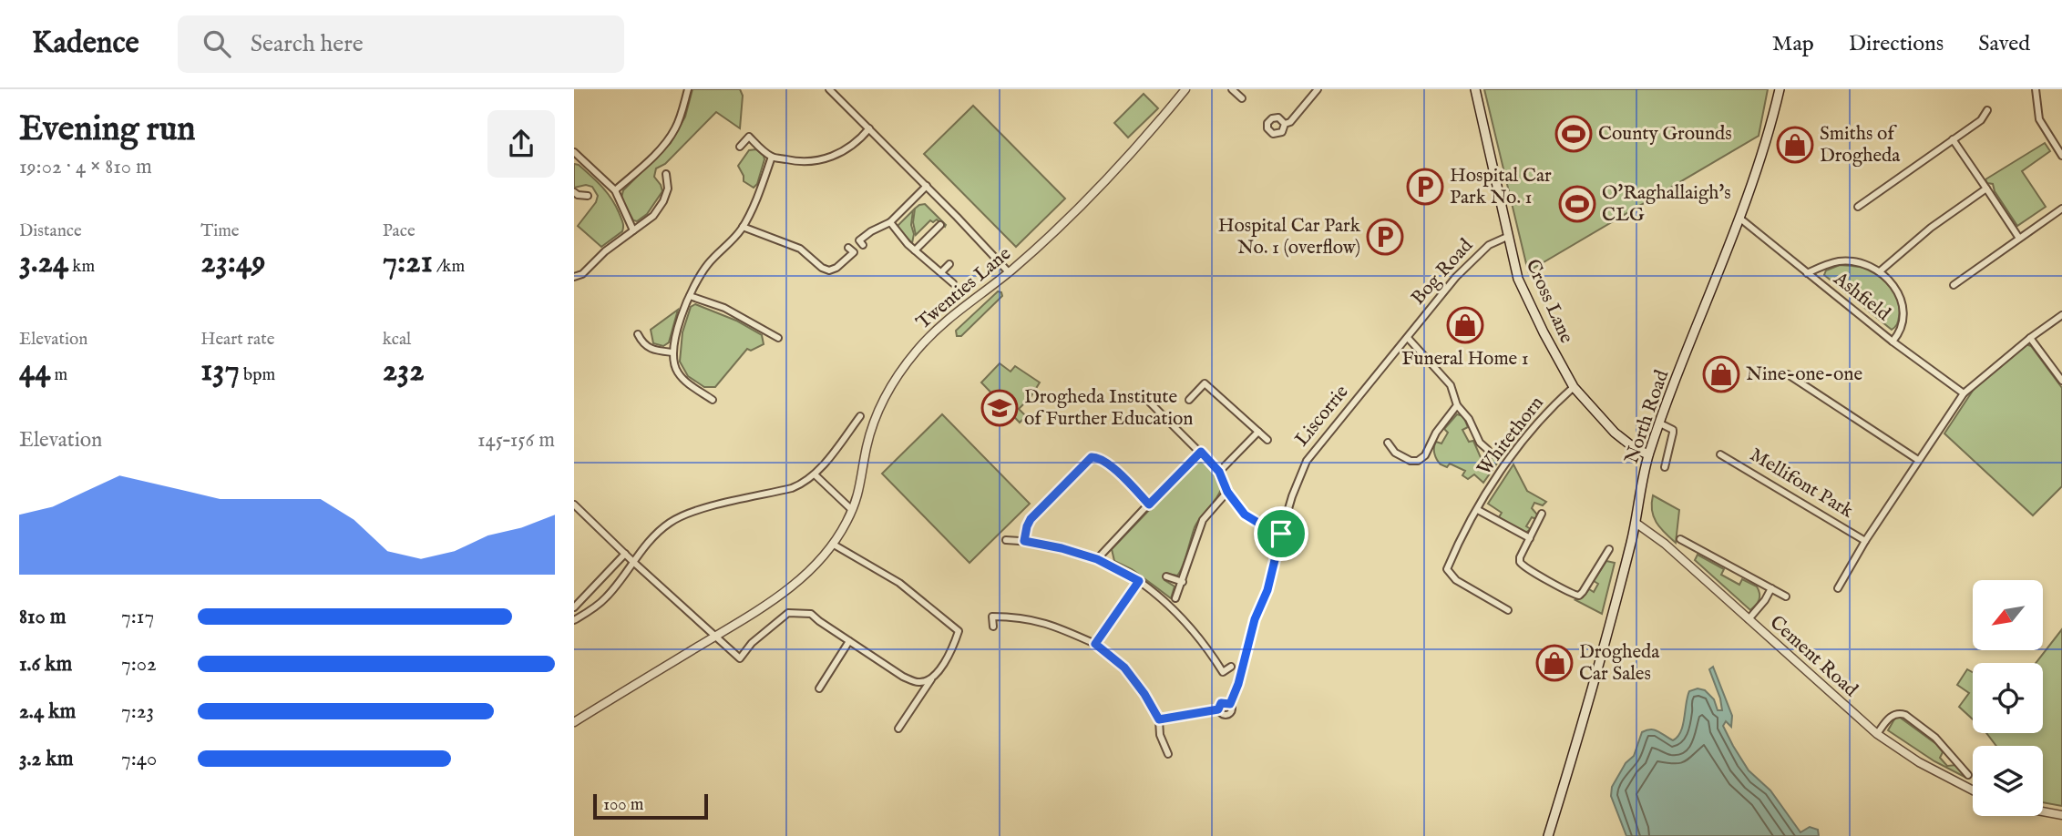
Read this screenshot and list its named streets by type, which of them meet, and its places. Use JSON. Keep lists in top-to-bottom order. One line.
{"streets":{"main road":["Cross Lane","North Road"],"street":["Bog Road","Twenties Lane","Ashfield","Liscorrie","Whitethorn","Mellifont Park","Cement Road"]},"crossings":[["Bog Road","Cross Lane"],["Bog Road","Liscorrie"],["Ashfield","North Road"],["Cross Lane","North Road"],["Cross Lane","Whitethorn"],["North Road","Cement Road"]],"places":{"sports":["County Grounds","O'Raghallaigh's CLG"],"shop":["Smiths of Drogheda","Funeral Home 1","Nine-one-one","Drogheda Car Sales"],"parking":["Hospital Car Park No. 1","Hospital Car Park No. 1 (overflow)"],"school or university":["Drogheda Institute of Further Education"]},"scale_bar":"100 m","north":"bottom left","page":{"header":"Kadence","search":"Search here","nav":["Map","Directions","Saved"],"heading":["Evening run","19:02 · 4 × 810 m"],"stats":[["Distance","3.24 km"],["Time","23:49"],["Pace","7:21 /km"],["Elevation","44 m"],["Heart rate","137 bpm"],["kcal","232"]],"chart":["Elevation","145–156 m"],"list":[{"name":"810 m","note":"7:17"},{"name":"1.6 km","note":"7:02"},{"name":"2.4 km","note":"7:23"},{"name":"3.2 km","note":"7:40"}],"scale":"100 m"}}
